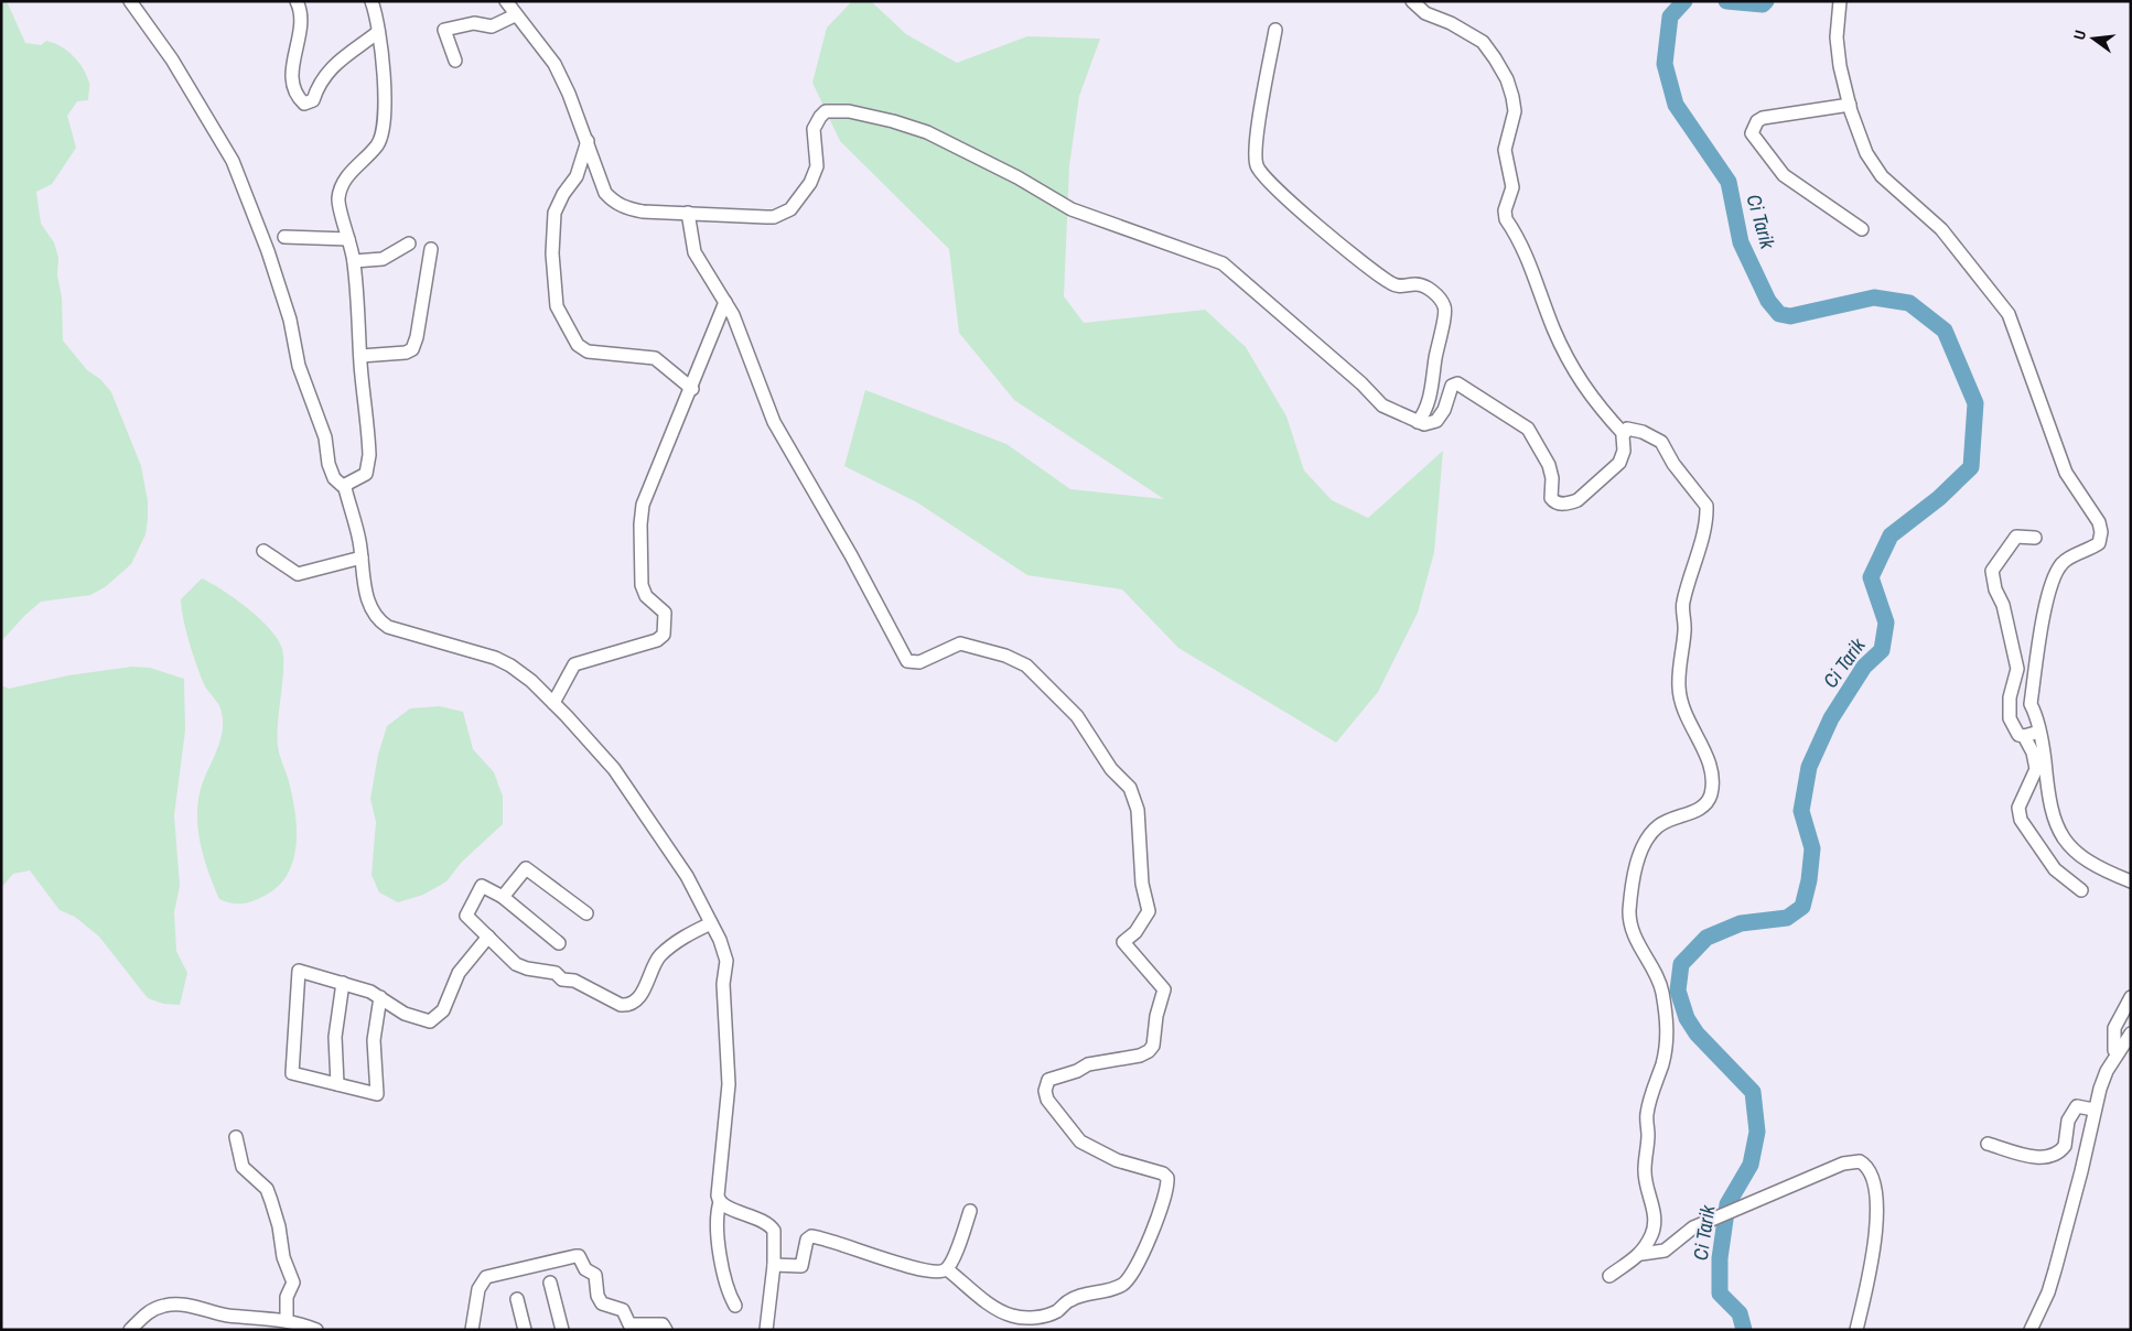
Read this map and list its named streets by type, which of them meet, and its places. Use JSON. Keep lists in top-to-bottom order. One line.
{"water":["Ci Tarik"],"north":"left"}
